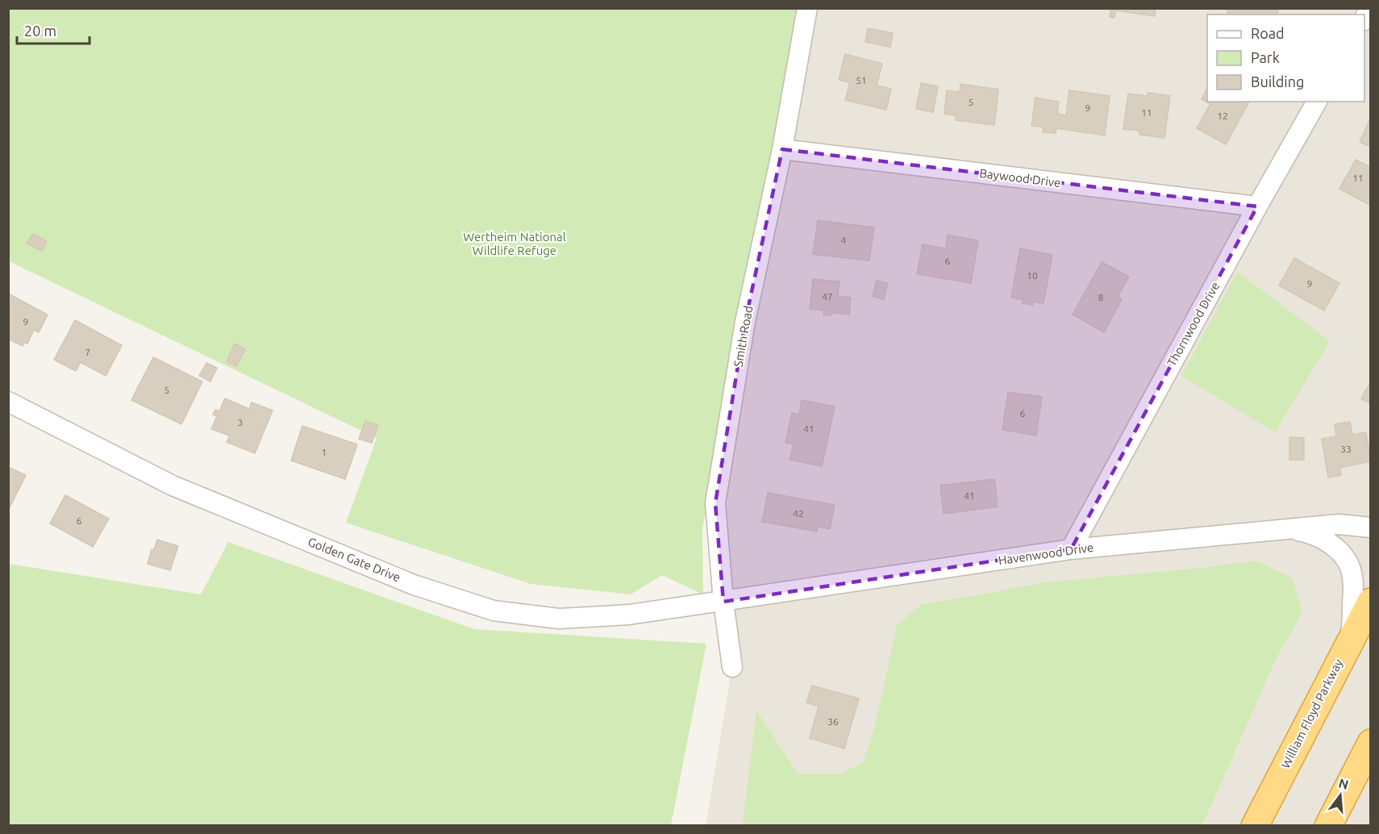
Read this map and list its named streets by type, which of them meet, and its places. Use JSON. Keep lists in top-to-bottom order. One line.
{"streets":{"highway":["William Floyd Parkway"],"street":["Baywood Drive","Thornwood Drive","Smith Road","Havenwood Drive","Golden Gate Drive"]},"crossings":[["Baywood Drive","Thornwood Drive"],["Baywood Drive","Smith Road"],["Thornwood Drive","Havenwood Drive"],["Smith Road","Havenwood Drive"],["Smith Road","Golden Gate Drive"],["Havenwood Drive","Golden Gate Drive"]],"parks":["Wertheim National Wildlife Refuge"],"house_numbers":["51","5","9","11","12","11","4","6","10","9","47","8","9","7","5","6","3","41","33","1","41","42","6","36"],"legend":["Road","Park","Building"],"scale_bar":"20 m","north":"top"}
